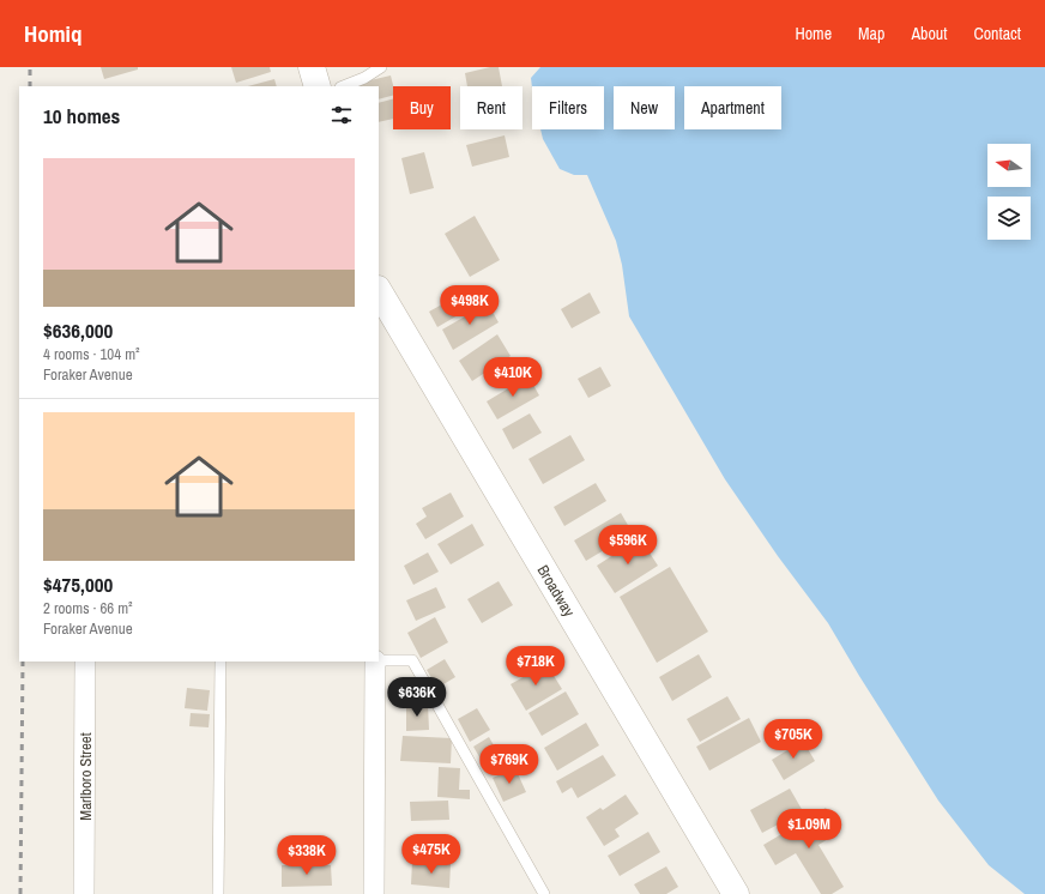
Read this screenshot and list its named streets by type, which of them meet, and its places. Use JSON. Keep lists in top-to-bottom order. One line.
{"streets":{"street":["Broadway","Marlboro Street"]},"north":"left","page":{"header":"Homiq","nav":["Home","Map","About","Contact"],"chip":["Buy","Rent","Filters","New","Apartment"],"heading":"10 homes","list":[{"name":"$636,000","note":"4 rooms · 104 m² · Foraker Avenue"},{"name":"$475,000","note":"2 rooms · 66 m² · Foraker Avenue"}],"price":["$498K","$410K","$596K","$718K","$636K","$705K","$769K","$1.09M","$475K","$338K"]}}
